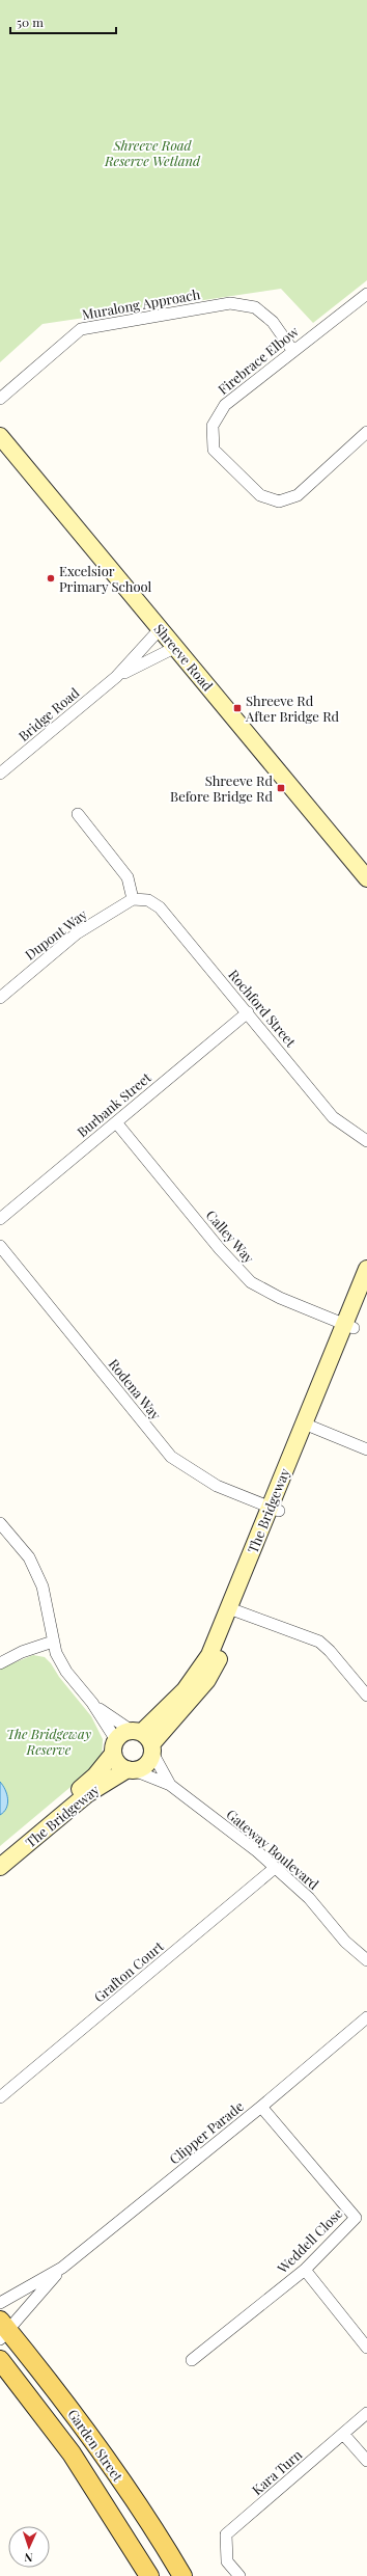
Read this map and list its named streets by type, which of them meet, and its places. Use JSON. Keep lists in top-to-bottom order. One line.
{"streets":{"main road":["Garden Street"],"street":["Muralong Approach","Firebrace Elbow","Shreeve Road","Bridge Road","Dupont Way","Rochford Street","Burbank Street","Calley Way","Rodena Way","The Bridgeway","Gateway Boulevard","Grafton Court","Clipper Parade","Weddell Close","Kara Turn"]},"crossings":[["Muralong Approach","Firebrace Elbow"],["Shreeve Road","Bridge Road"],["Dupont Way","Rochford Street"],["Rochford Street","Burbank Street"],["Burbank Street","Calley Way"],["Calley Way","The Bridgeway"],["Rodena Way","The Bridgeway"],["The Bridgeway","Gateway Boulevard"],["Gateway Boulevard","Grafton Court"],["Clipper Parade","Weddell Close"],["Clipper Parade","Garden Street"]],"parks":["Shreeve Road Reserve Wetland","The Bridgeway Reserve"],"places":{"other":["Excelsior Primary School"],"transit":["Shreeve Rd After Bridge Rd","Shreeve Rd Before Bridge Rd"]},"scale_bar":"50 m","north":"bottom"}
